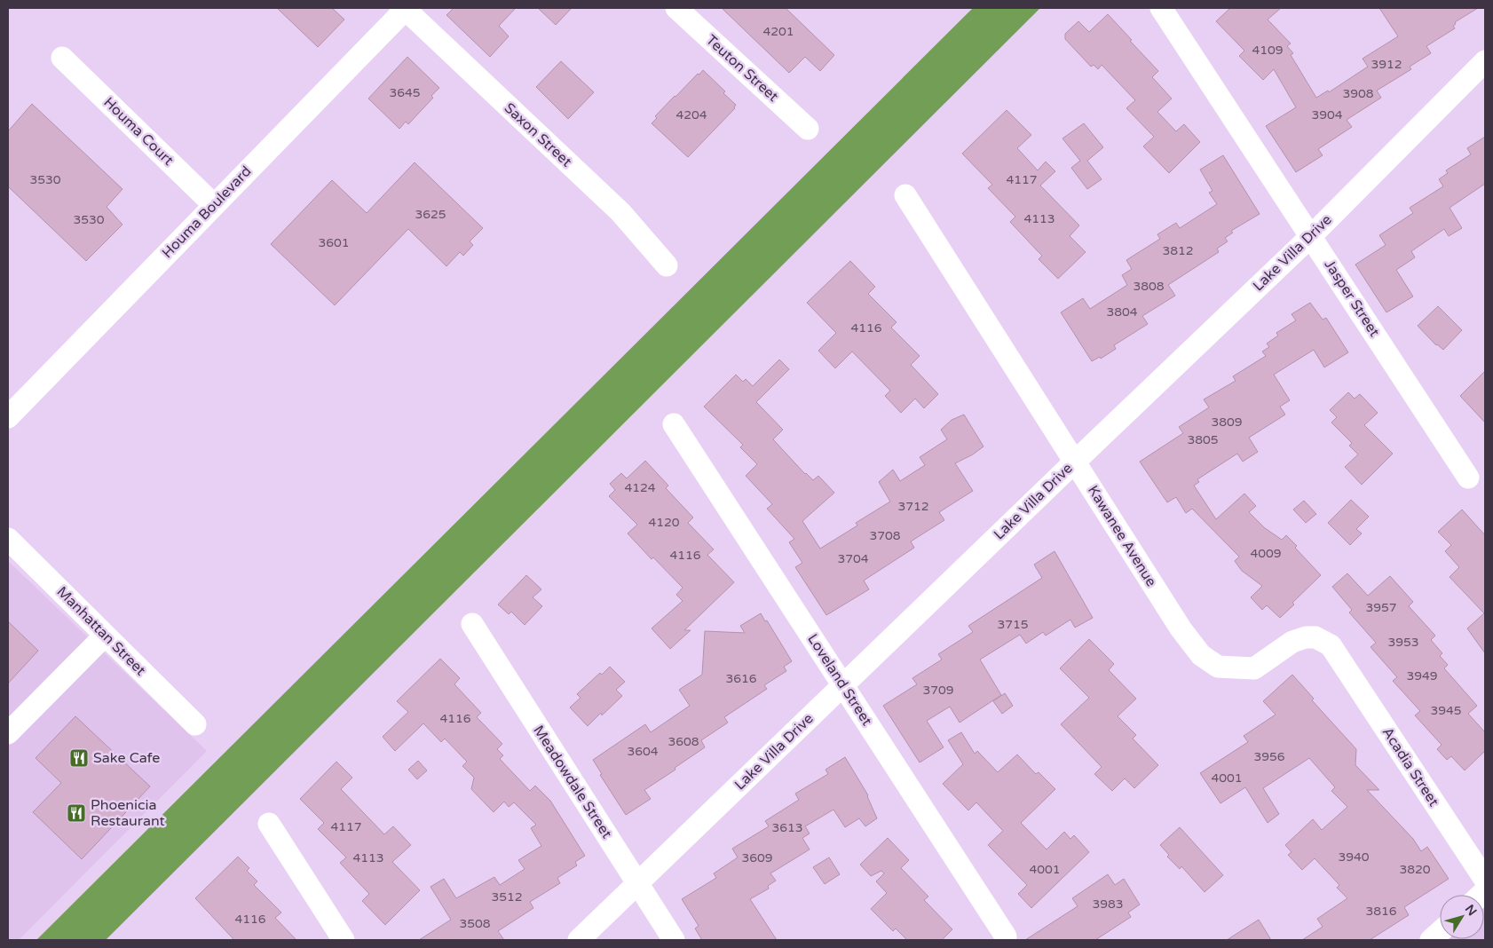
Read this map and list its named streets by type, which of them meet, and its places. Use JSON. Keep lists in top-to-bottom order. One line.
{"streets":{"street":["Teuton Street","Houma Court","Saxon Street","Houma Boulevard","Lake Villa Drive","Jasper Street","Kawanee Avenue","Manhattan Street","Loveland Street","Acadia Street","Meadowdale Street"]},"crossings":[["Houma Court","Houma Boulevard"],["Saxon Street","Houma Boulevard"],["Lake Villa Drive","Jasper Street"],["Lake Villa Drive","Kawanee Avenue"],["Lake Villa Drive","Loveland Street"],["Lake Villa Drive","Meadowdale Street"],["Kawanee Avenue","Acadia Street"]],"places":{"restaurant":["Sake Cafe","Phoenicia Restaurant"]},"house_numbers":["4201","4109","3912","3645","3908","4204","3904","3530","4117","3625","4113","3530","3601","3812","3808","3804","4116","3809","3805","4124","3712","4120","3708","4009","4116","3704","3957","3715","3953","3949","3616","3709","3945","4116","3608","3604","3956","4001","4117","3613","3940","4113","3609","4001","3820","3512","3983","3816","4116","3508"],"north":"top right"}
